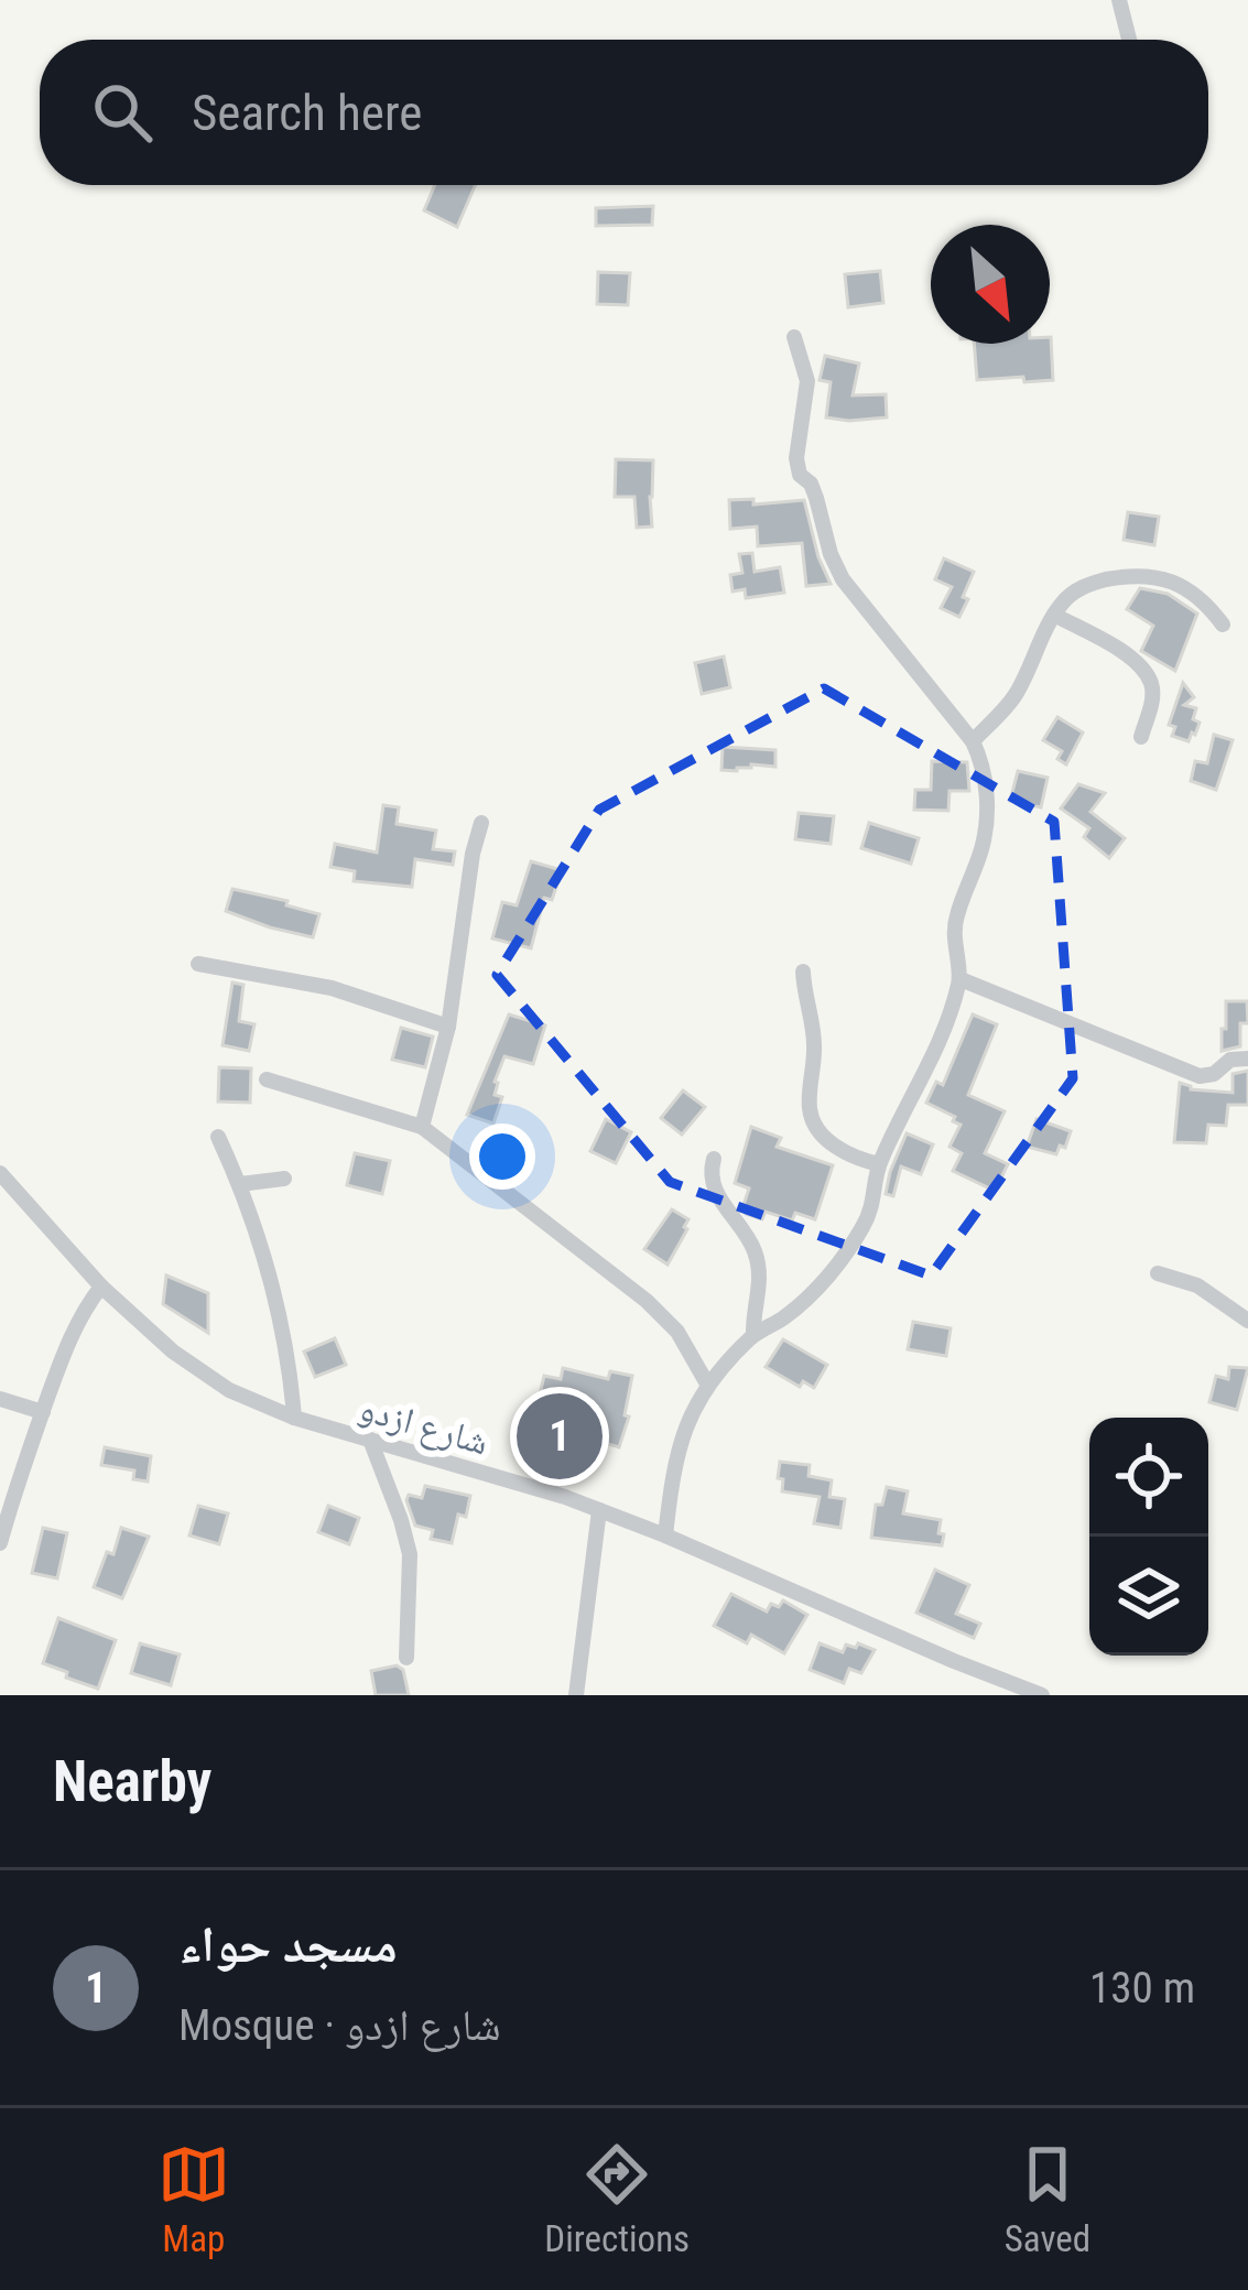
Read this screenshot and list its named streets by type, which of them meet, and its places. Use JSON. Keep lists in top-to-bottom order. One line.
{"streets":{"street":["شارع ازدو"]},"north":"bottom right","page":{"search":"Search here","pins":"1","heading":"Nearby","list":[{"mark":"1","name":"مسجد حواء","note":"Mosque · شارع ازدو","value":"130 m"}],"nav":["Map","Directions","Saved"]}}
